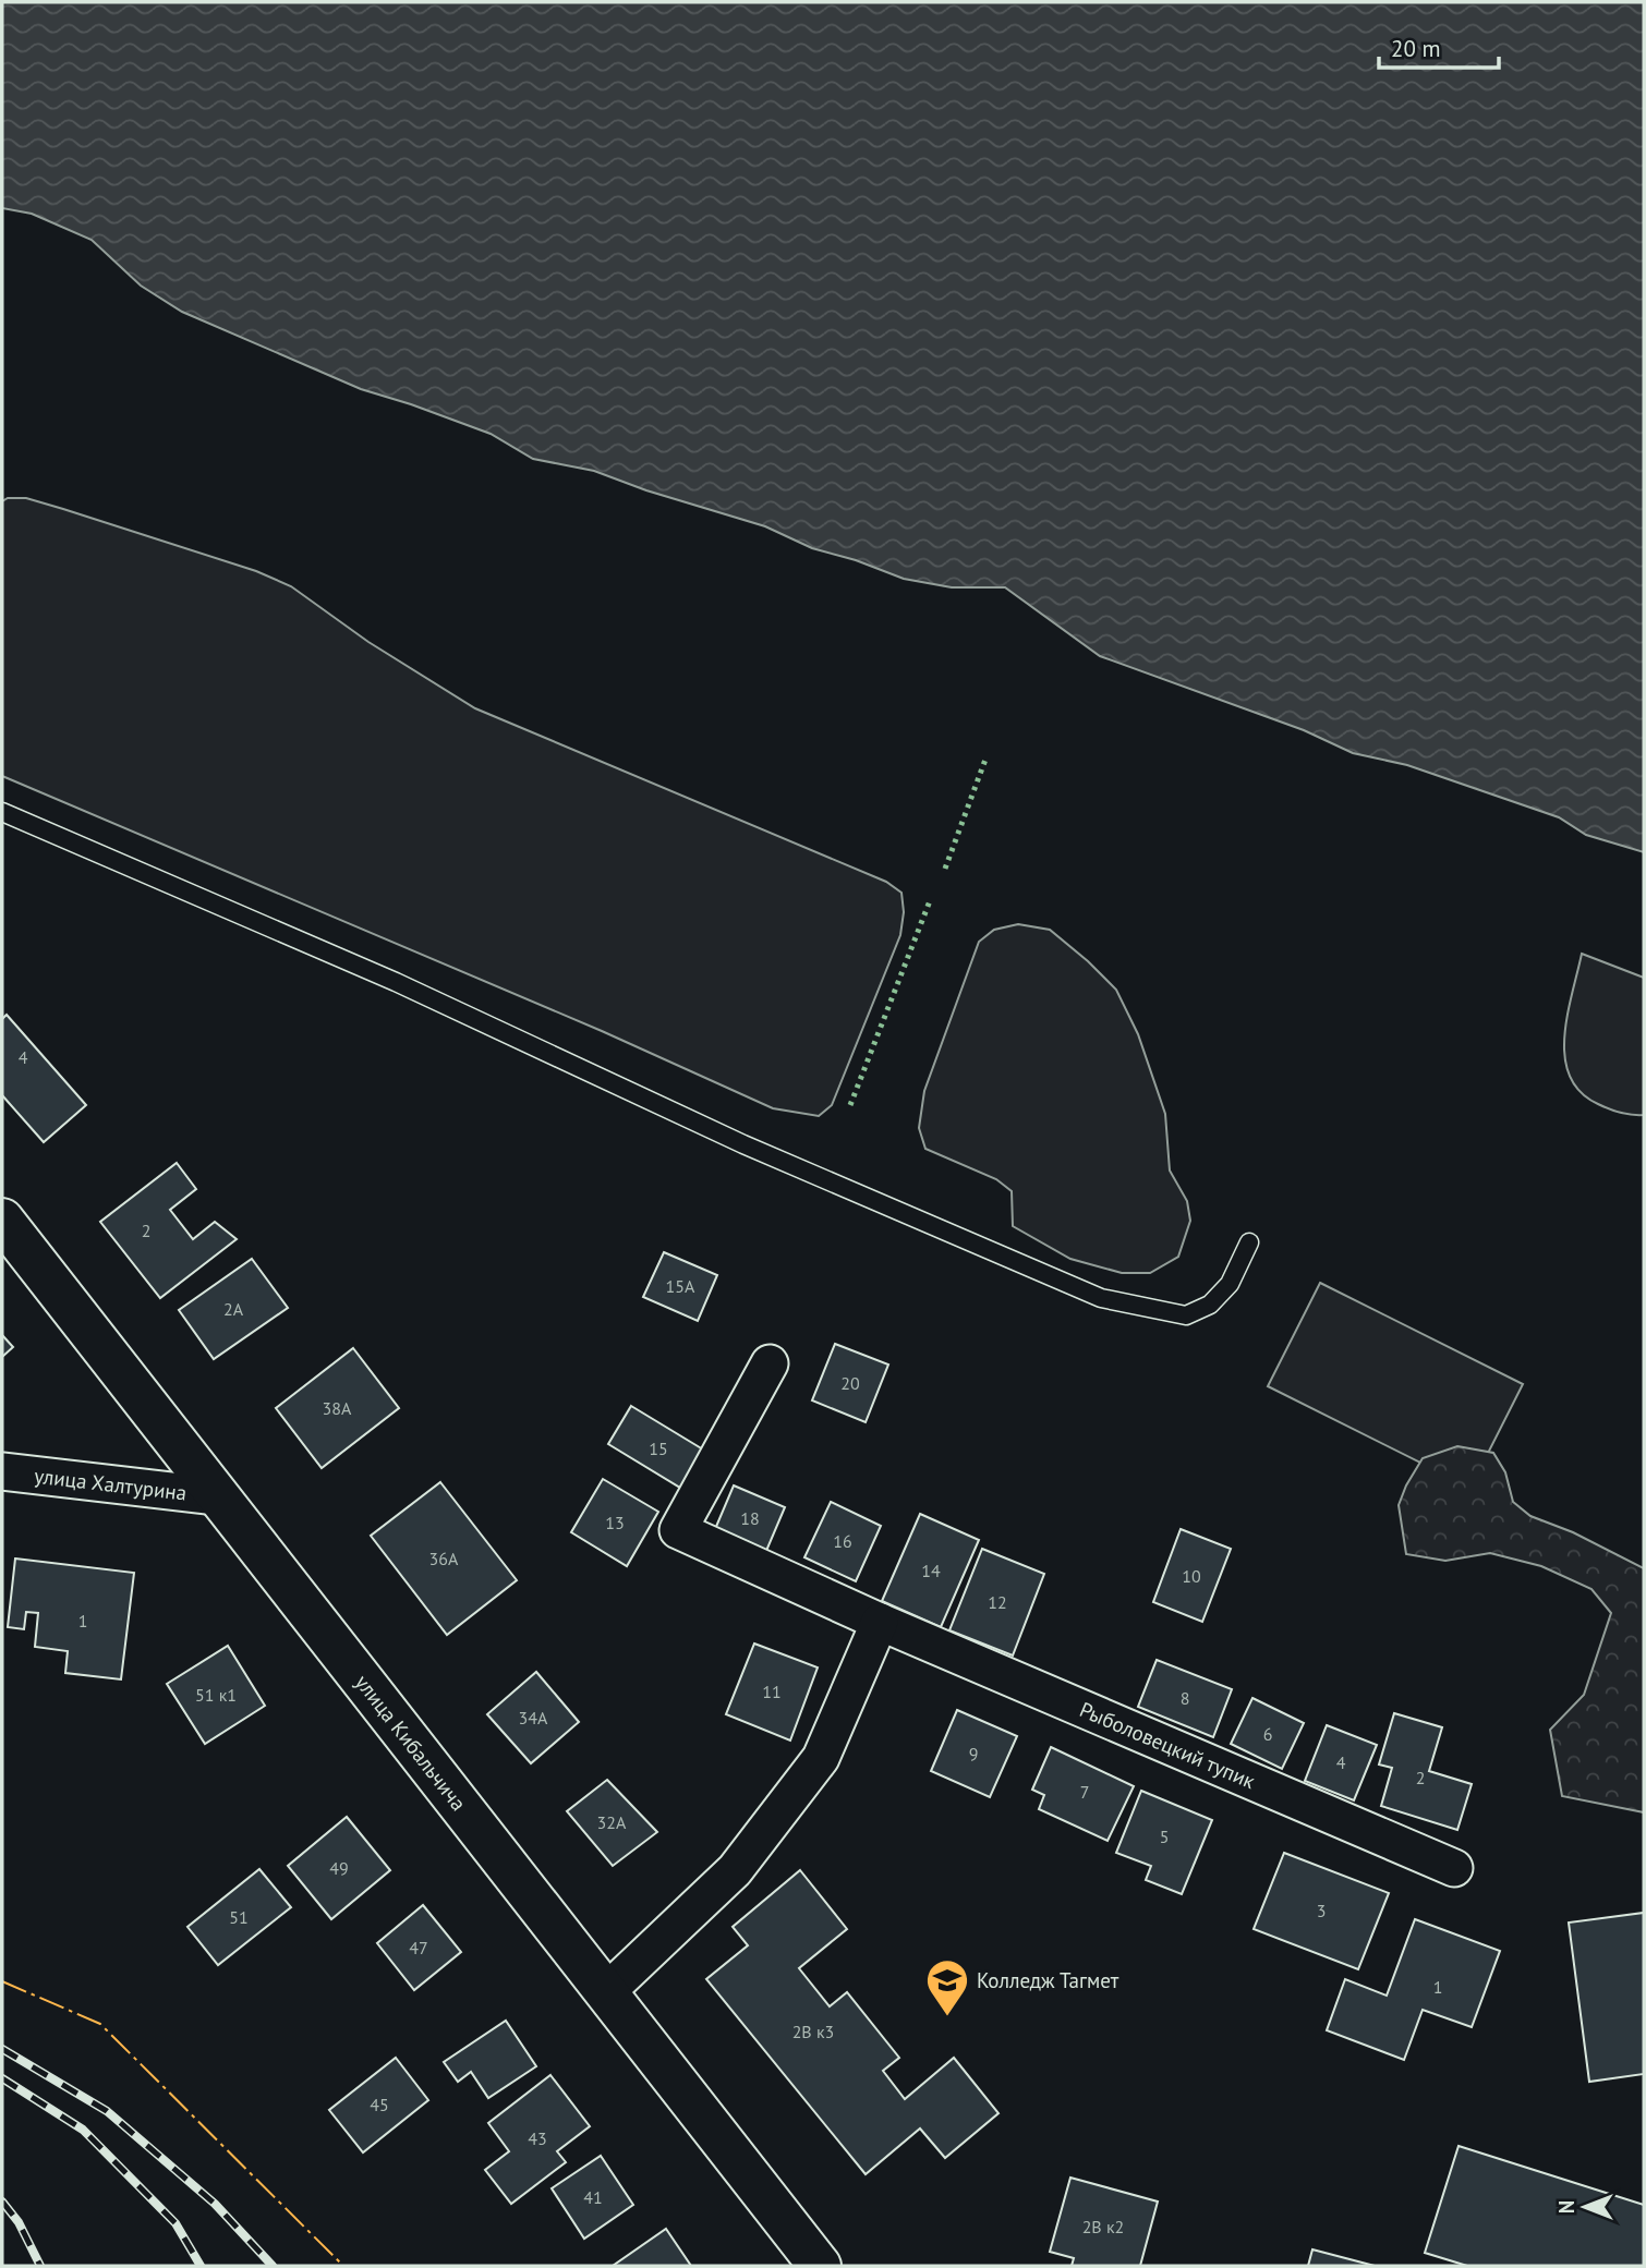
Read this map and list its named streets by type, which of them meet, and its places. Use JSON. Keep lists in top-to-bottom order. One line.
{"streets":{"street":["улица Халтурина","улица Кибальчича","Рыболовецкий тупик"]},"crossings":[["улица Халтурина","улица Кибальчича"]],"places":{"school or university":["Колледж Тагмет"]},"house_numbers":["4","2","15А","2А","20","38А","15","18","13","16","36А","14","10","12","1","11","51 к1","8","34А","6","9","4","2","7","32А","5","49","3","51","47","1","2В к3","45","43","41","2В к2"],"scale_bar":"20 m","north":"left"}
